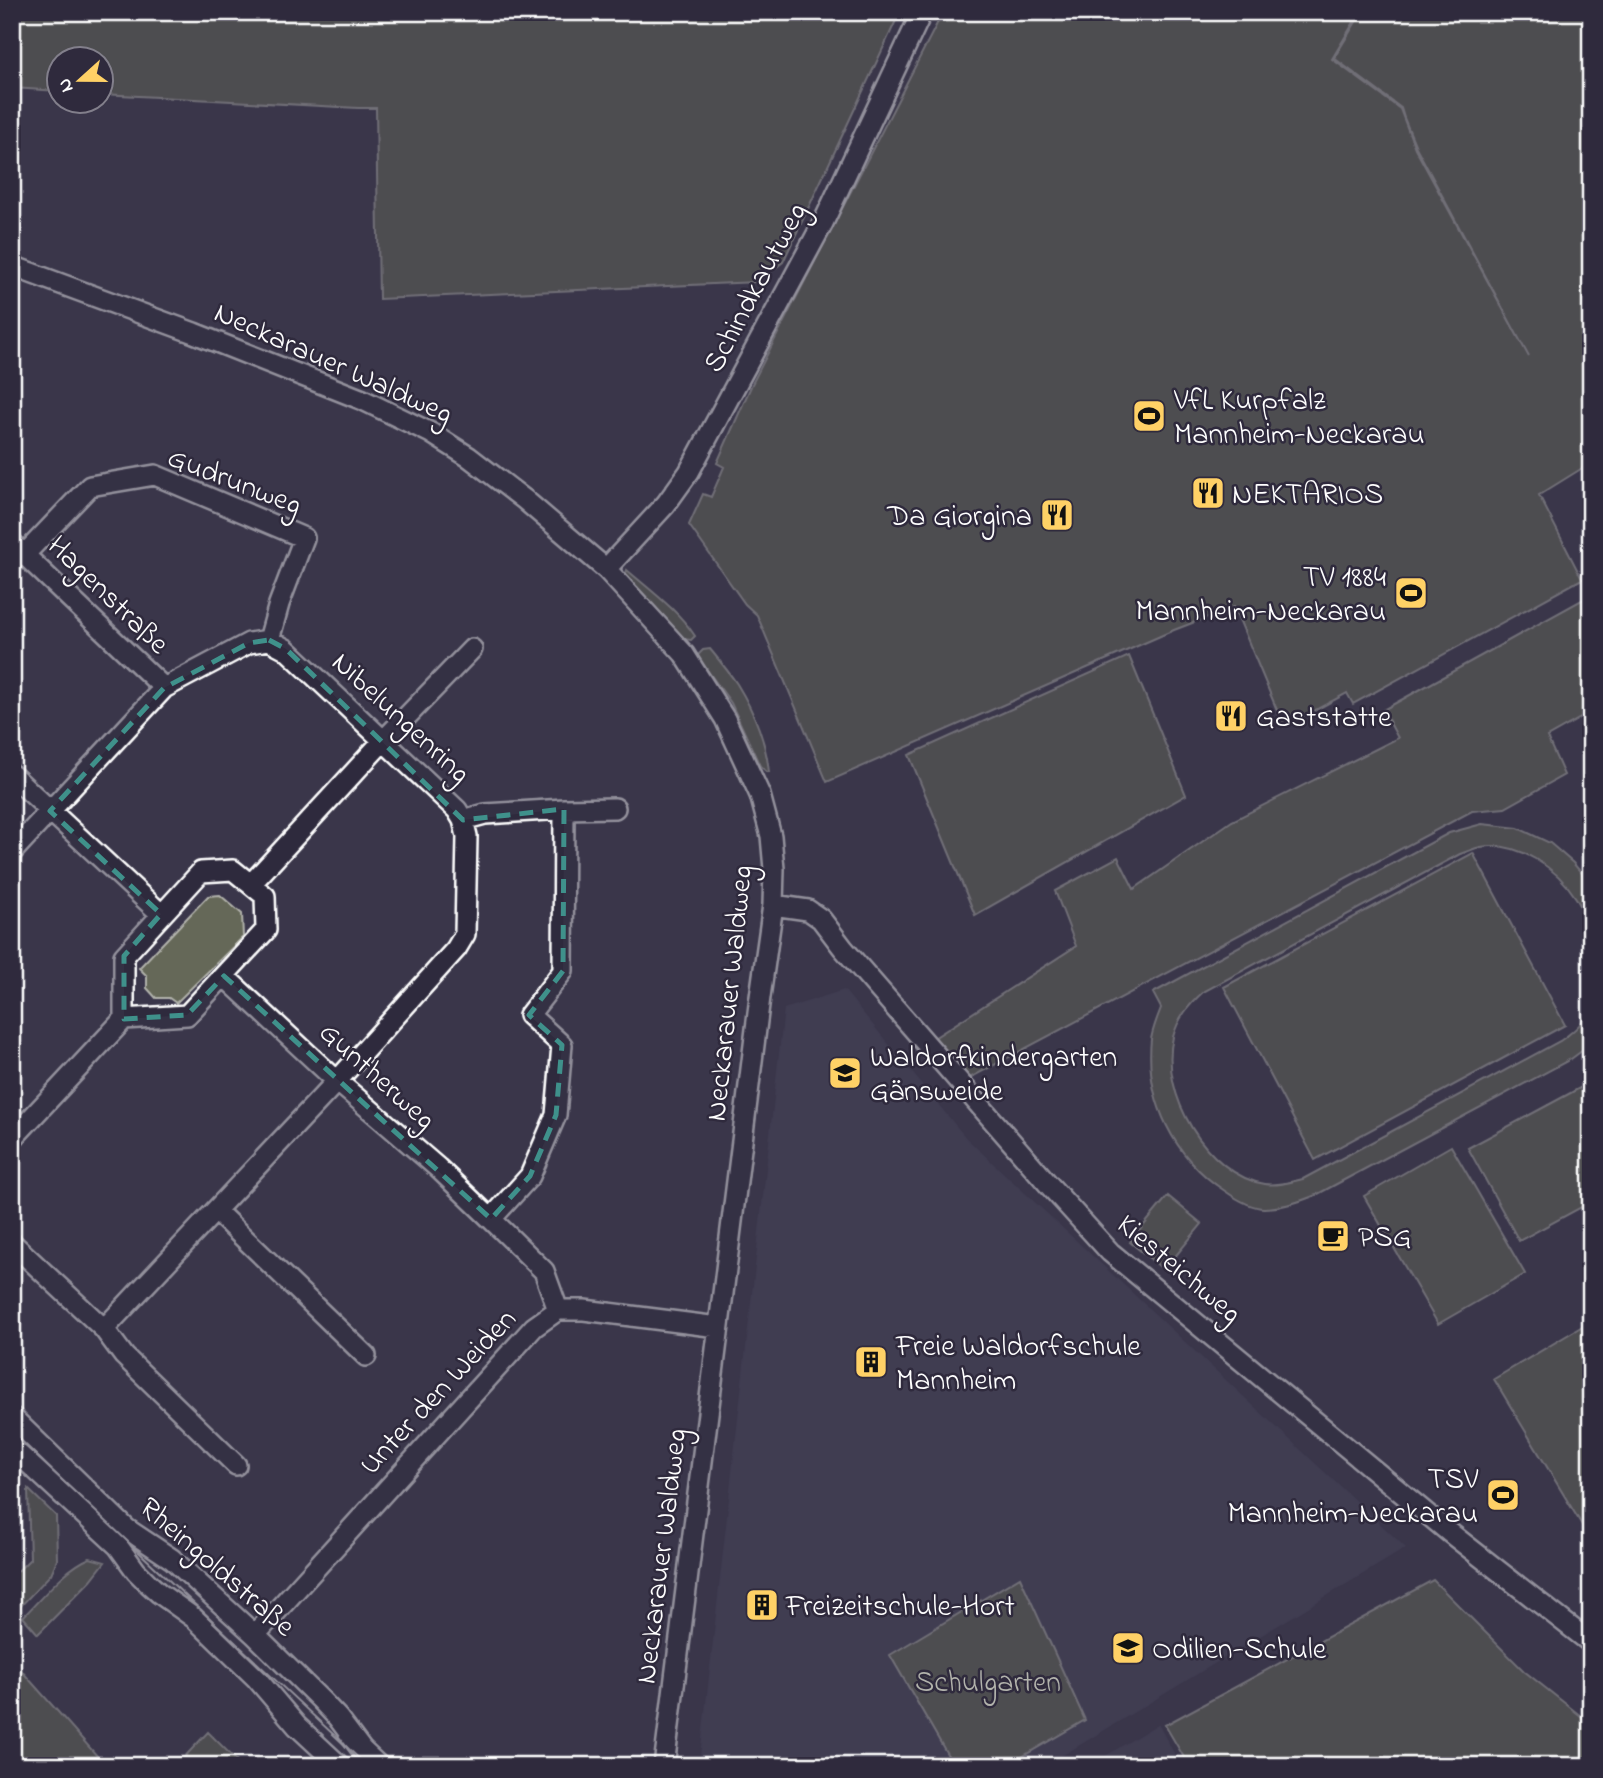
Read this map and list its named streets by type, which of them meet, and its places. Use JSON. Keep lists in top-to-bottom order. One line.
{"streets":{"street":["Schindkautweg","Neckarauer Waldweg","Gudrunweg","Hagenstraße","Nibelungenring","Guntherweg","Kiesteichweg","Unter den Weiden","Rheingoldstraße"]},"crossings":[["Schindkautweg","Neckarauer Waldweg"],["Neckarauer Waldweg","Kiesteichweg"],["Neckarauer Waldweg","Unter den Weiden"],["Gudrunweg","Hagenstraße"],["Gudrunweg","Nibelungenring"],["Nibelungenring","Guntherweg"],["Guntherweg","Unter den Weiden"],["Unter den Weiden","Rheingoldstraße"]],"parks":["Schulgarten"],"places":{"sports":["VfL Kurpfalz Mannheim-Neckarau","TV 1884 Mannheim-Neckarau","TSV Mannheim-Neckarau"],"restaurant":["NEKTARIOS","Da Giorgina","Gaststatte"],"school or university":["Waldorfkindergarten Gänsweide","Odilien-Schule"],"cafe":["PSG"],"building":["Freie Waldorfschule Mannheim","Freizeitschule-Hort"]},"north":"left"}
